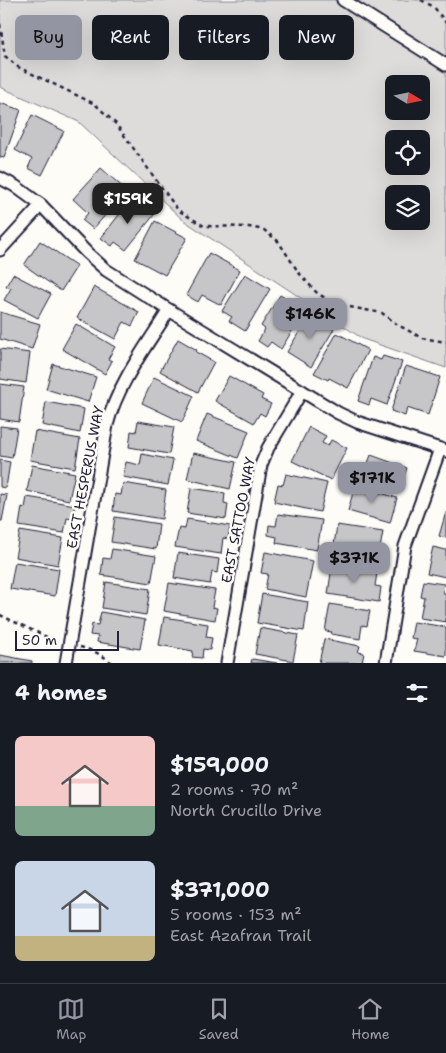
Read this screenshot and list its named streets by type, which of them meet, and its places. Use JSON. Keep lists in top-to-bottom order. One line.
{"streets":{"street":["EAST HESPERUS WAY","EAST SATTOO WAY"]},"scale_bar":"50 m","north":"right","page":{"chip":["Buy","Rent","Filters","New"],"price":["$159K","$146K","$171K","$371K"],"scale":"50 m","heading":"4 homes","list":[{"name":"$159,000","note":"2 rooms · 70 m² · North Crucillo Drive"},{"name":"$371,000","note":"5 rooms · 153 m² · East Azafran Trail"}],"tabs":["Map","Saved","Home"]}}
